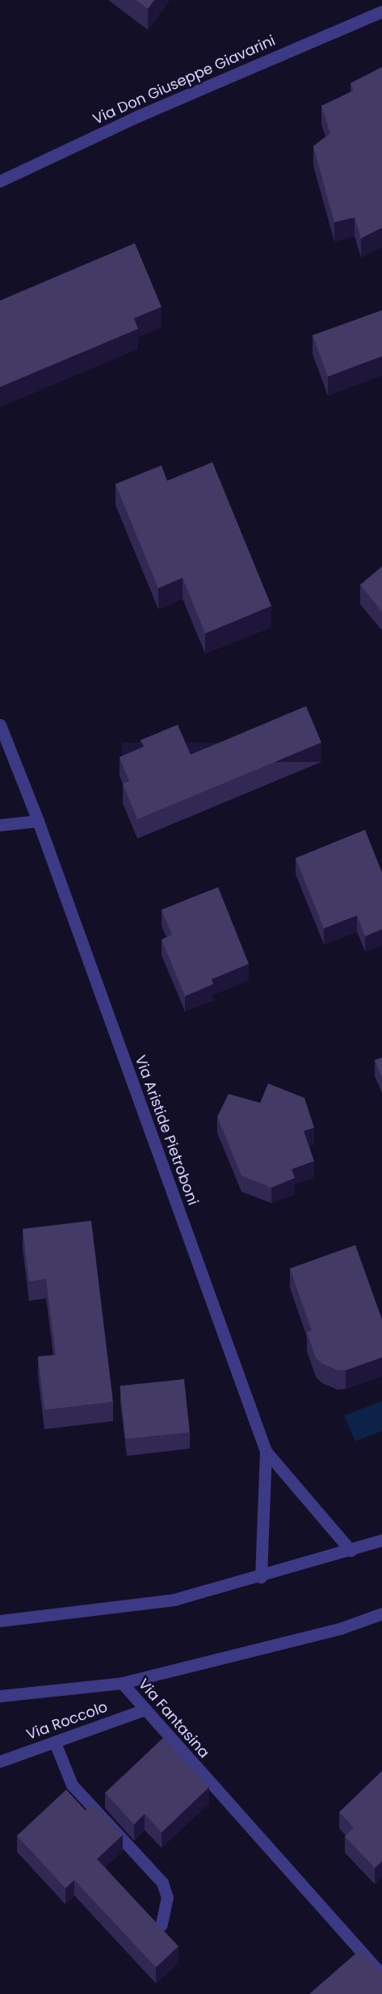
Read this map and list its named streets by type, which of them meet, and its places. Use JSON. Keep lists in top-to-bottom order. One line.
{"streets":{"street":["Via Don Giuseppe Giavarini","Via Aristide Pietroboni","Via Fantasina","Via Roccolo"]},"crossings":[["Via Fantasina","Via Roccolo"]]}
